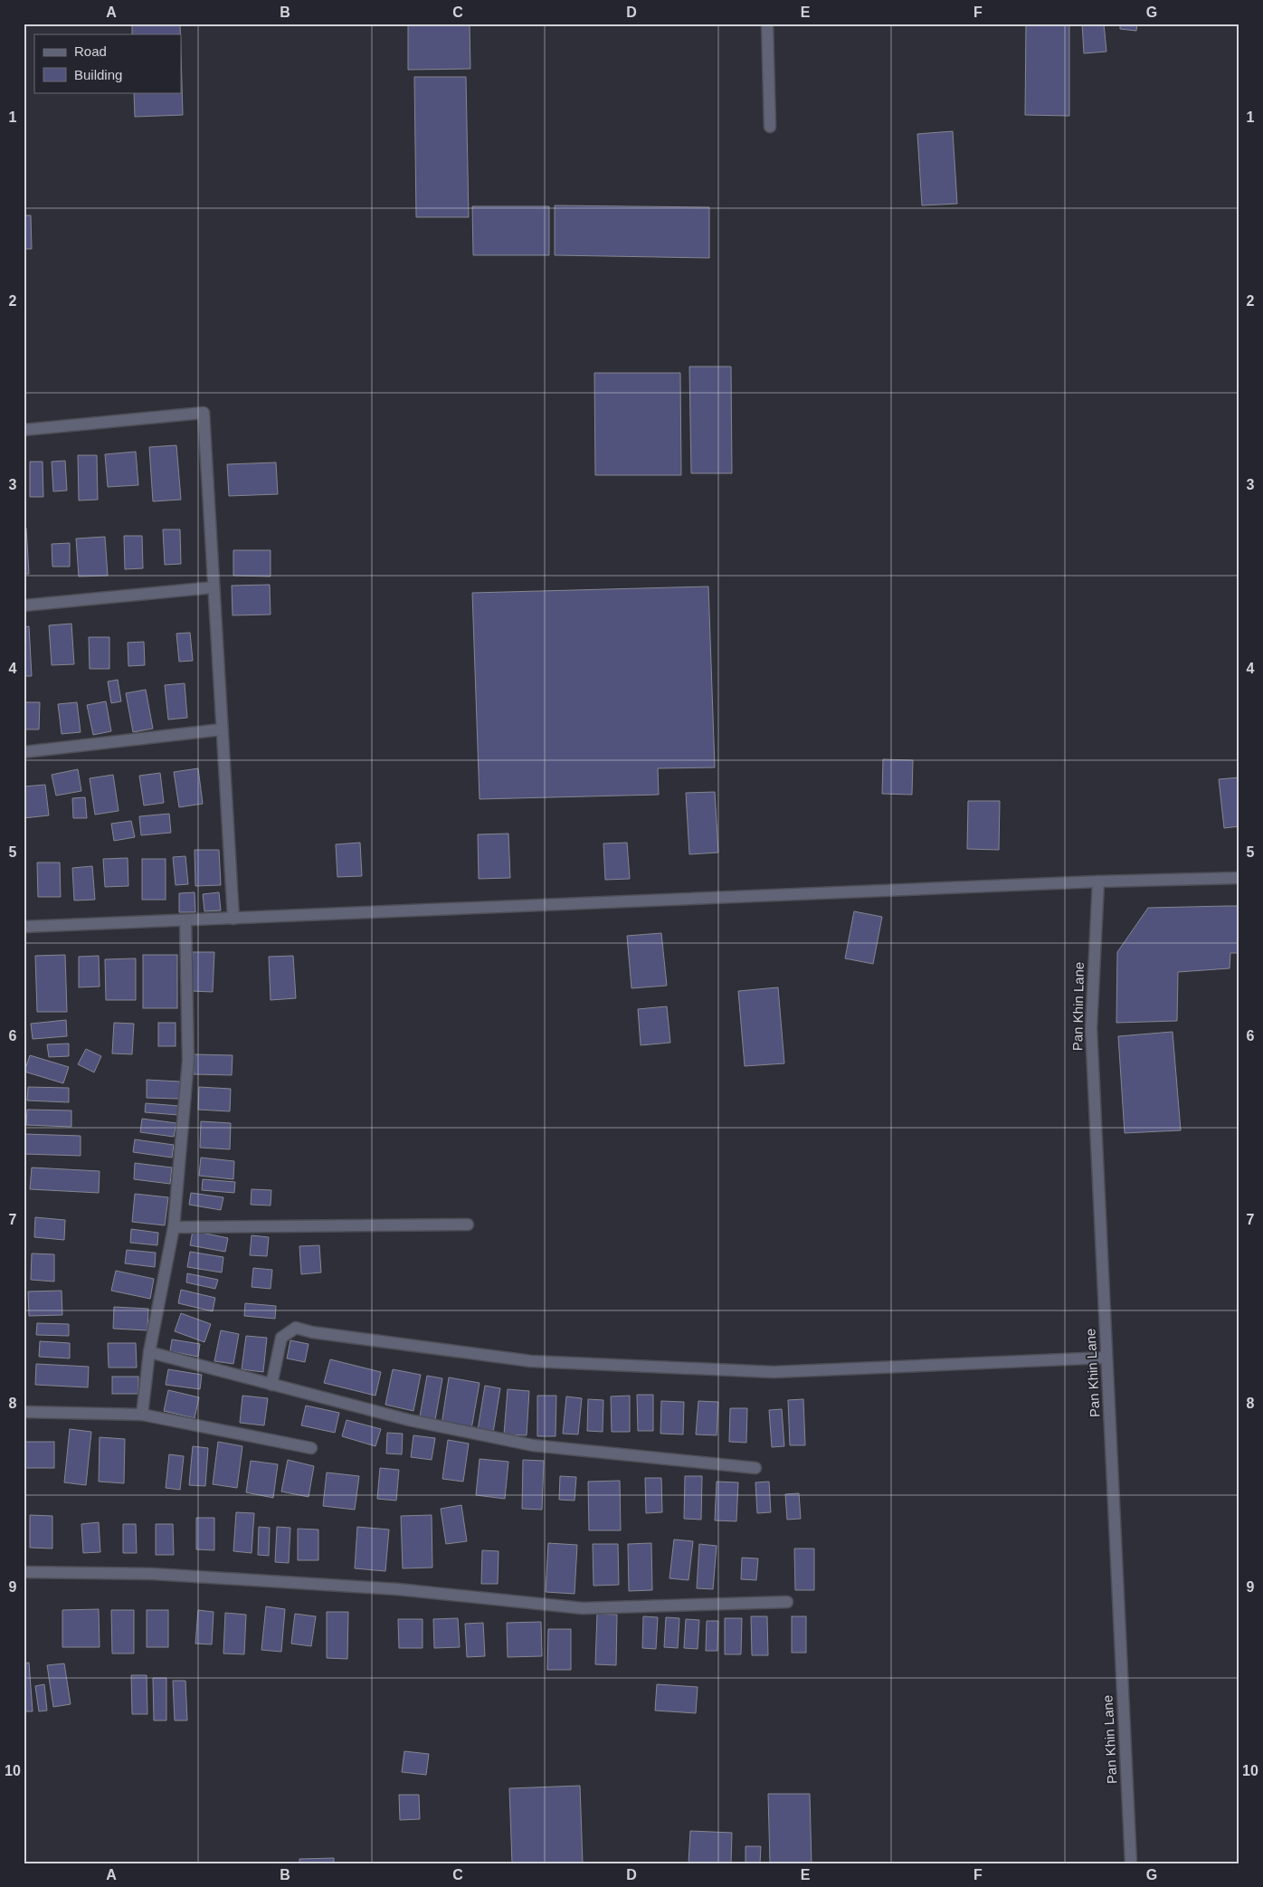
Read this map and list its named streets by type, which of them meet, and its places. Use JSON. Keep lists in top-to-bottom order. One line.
{"streets":{"street":["Pan Khin Lane"]},"legend":["Road","Building"],"grid":{"columns":["A","B","C","D","E","F","G"],"rows":["1","2","3","4","5","6","7","8","9","10"]}}
